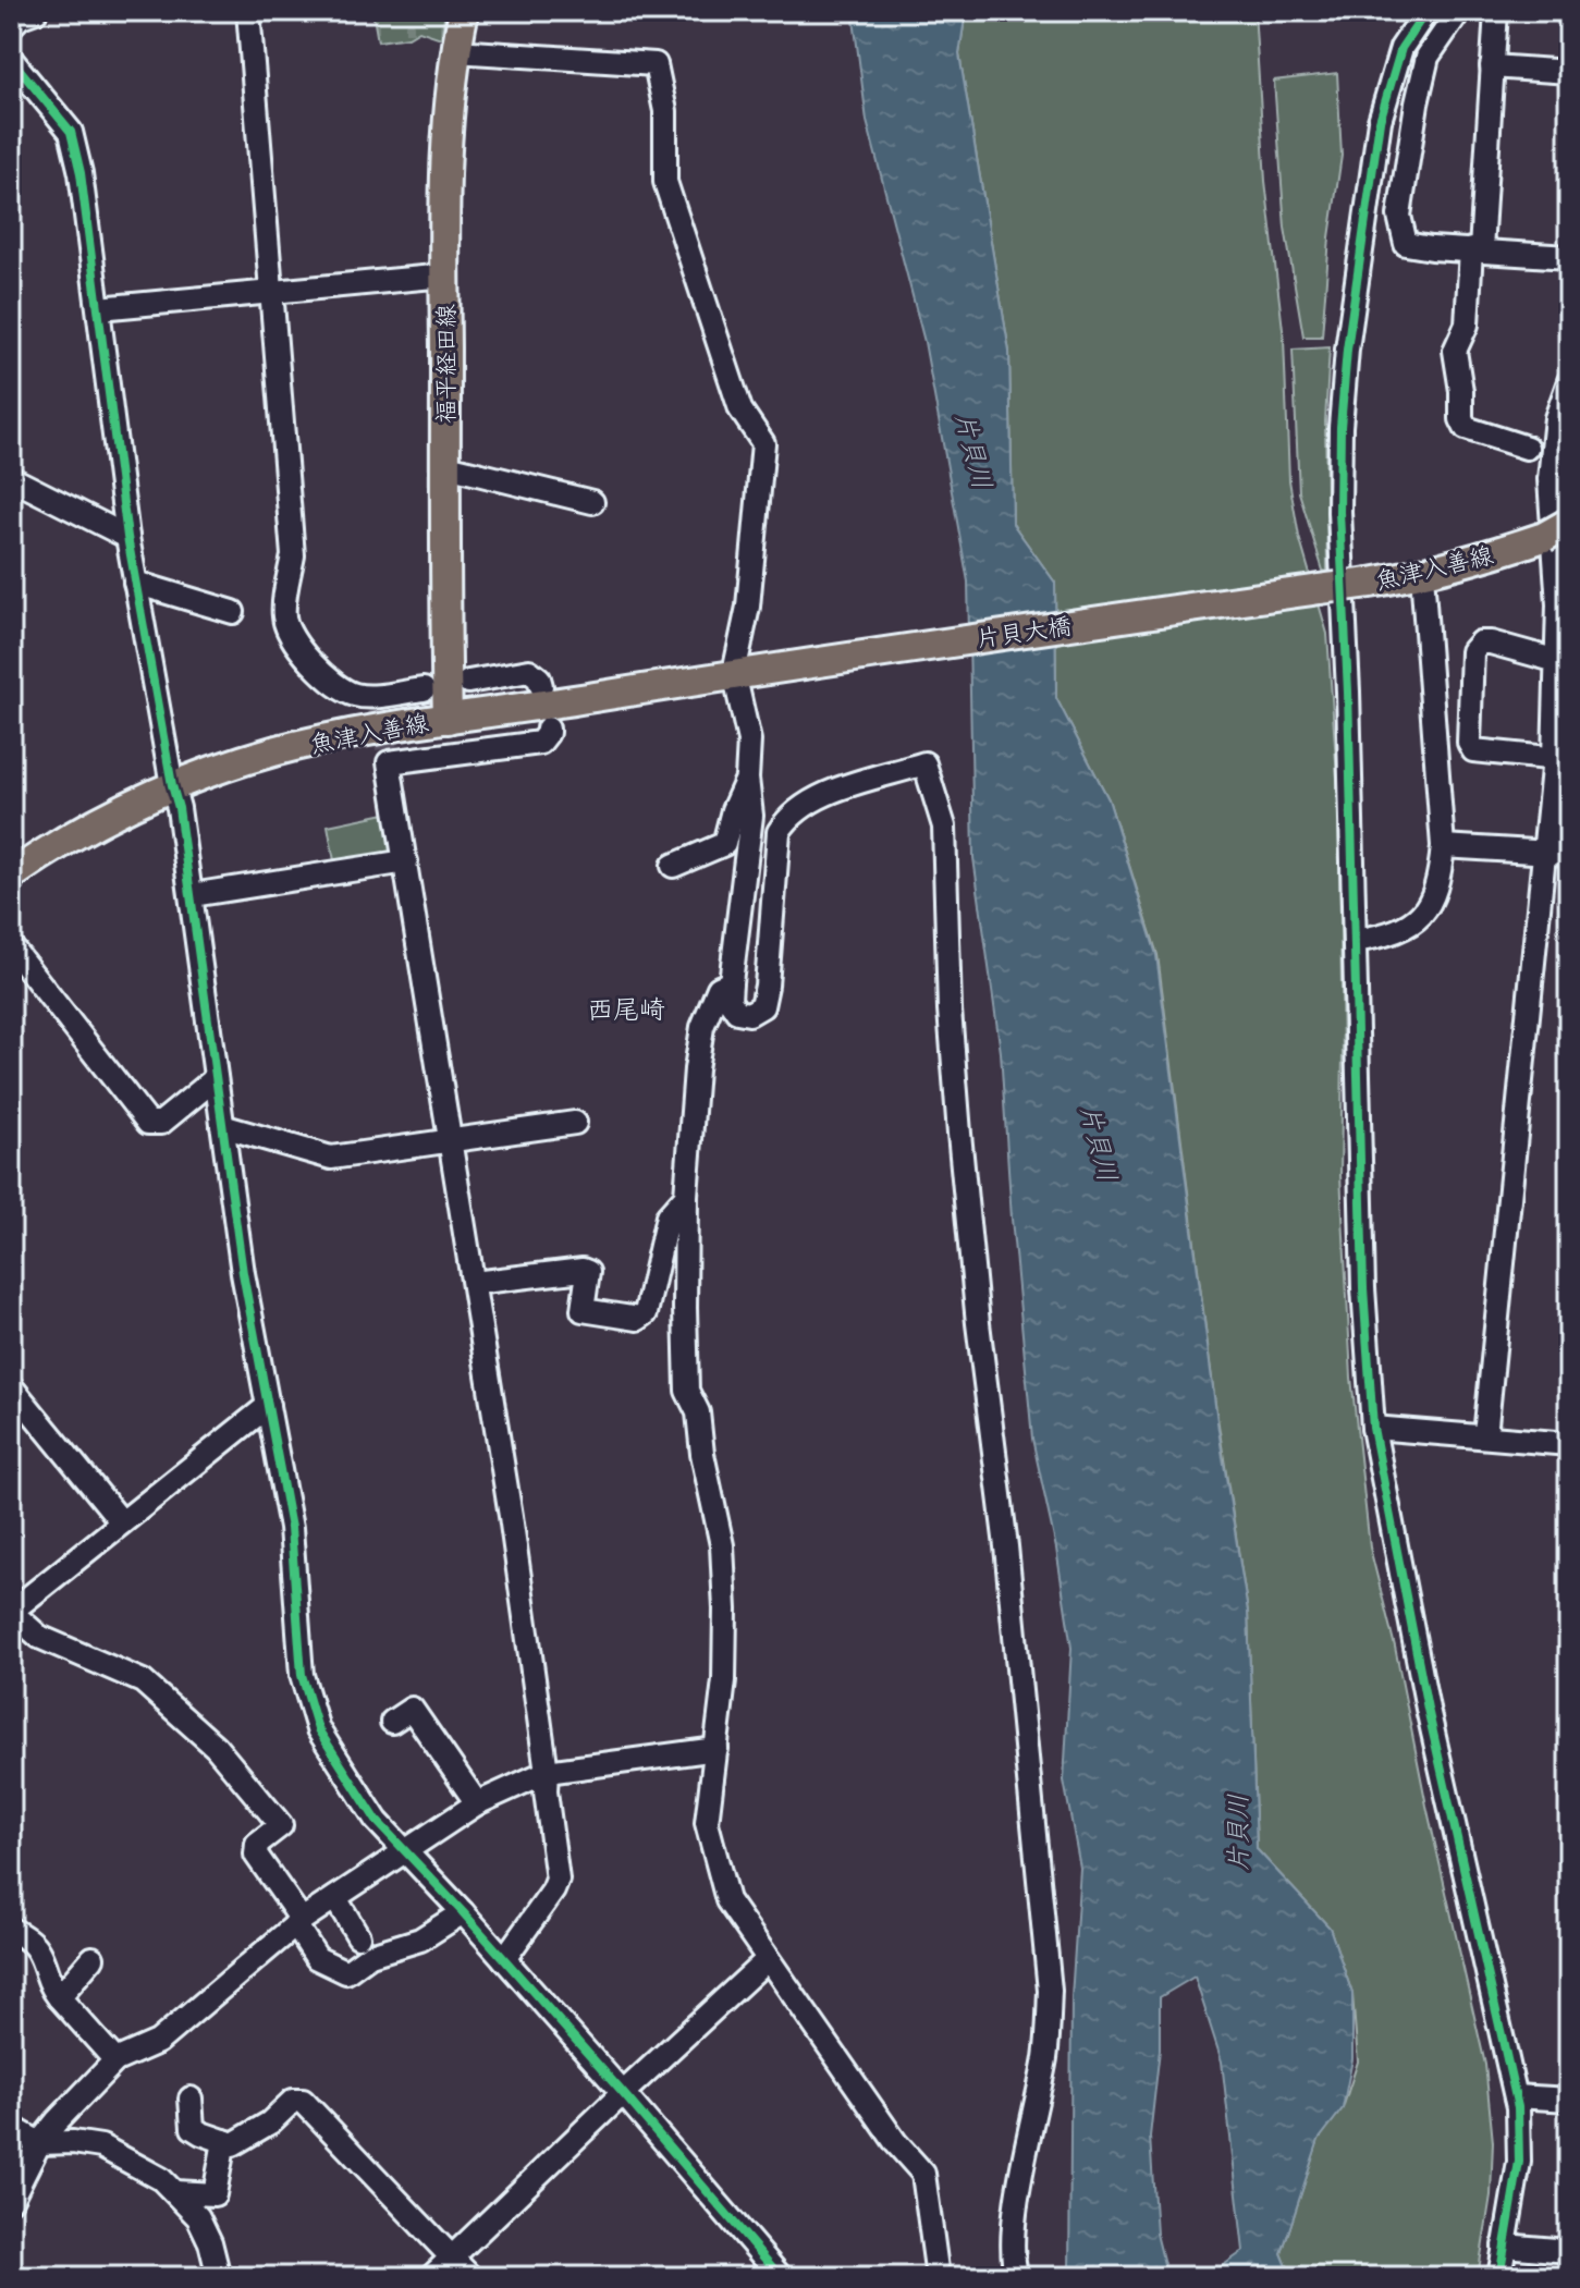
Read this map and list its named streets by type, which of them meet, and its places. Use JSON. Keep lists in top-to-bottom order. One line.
{"streets":{"main road":["福平経田線","魚津入善線","片貝大橋"]},"crossings":[["福平経田線","魚津入善線"],["魚津入善線","片貝大橋"]],"districts":["西尾崎"],"water":["片貝川"]}
